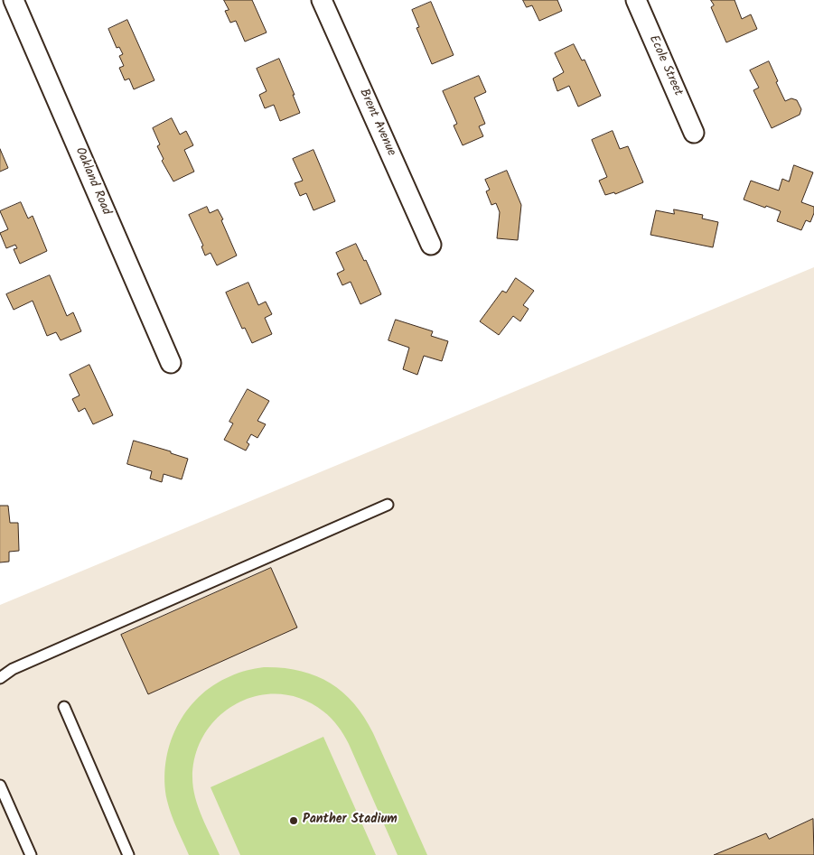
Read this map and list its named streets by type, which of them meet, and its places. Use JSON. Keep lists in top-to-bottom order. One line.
{"streets":{"street":["Ecole Street","Brent Avenue","Oakland Road"]},"places":["Panther Stadium"]}
